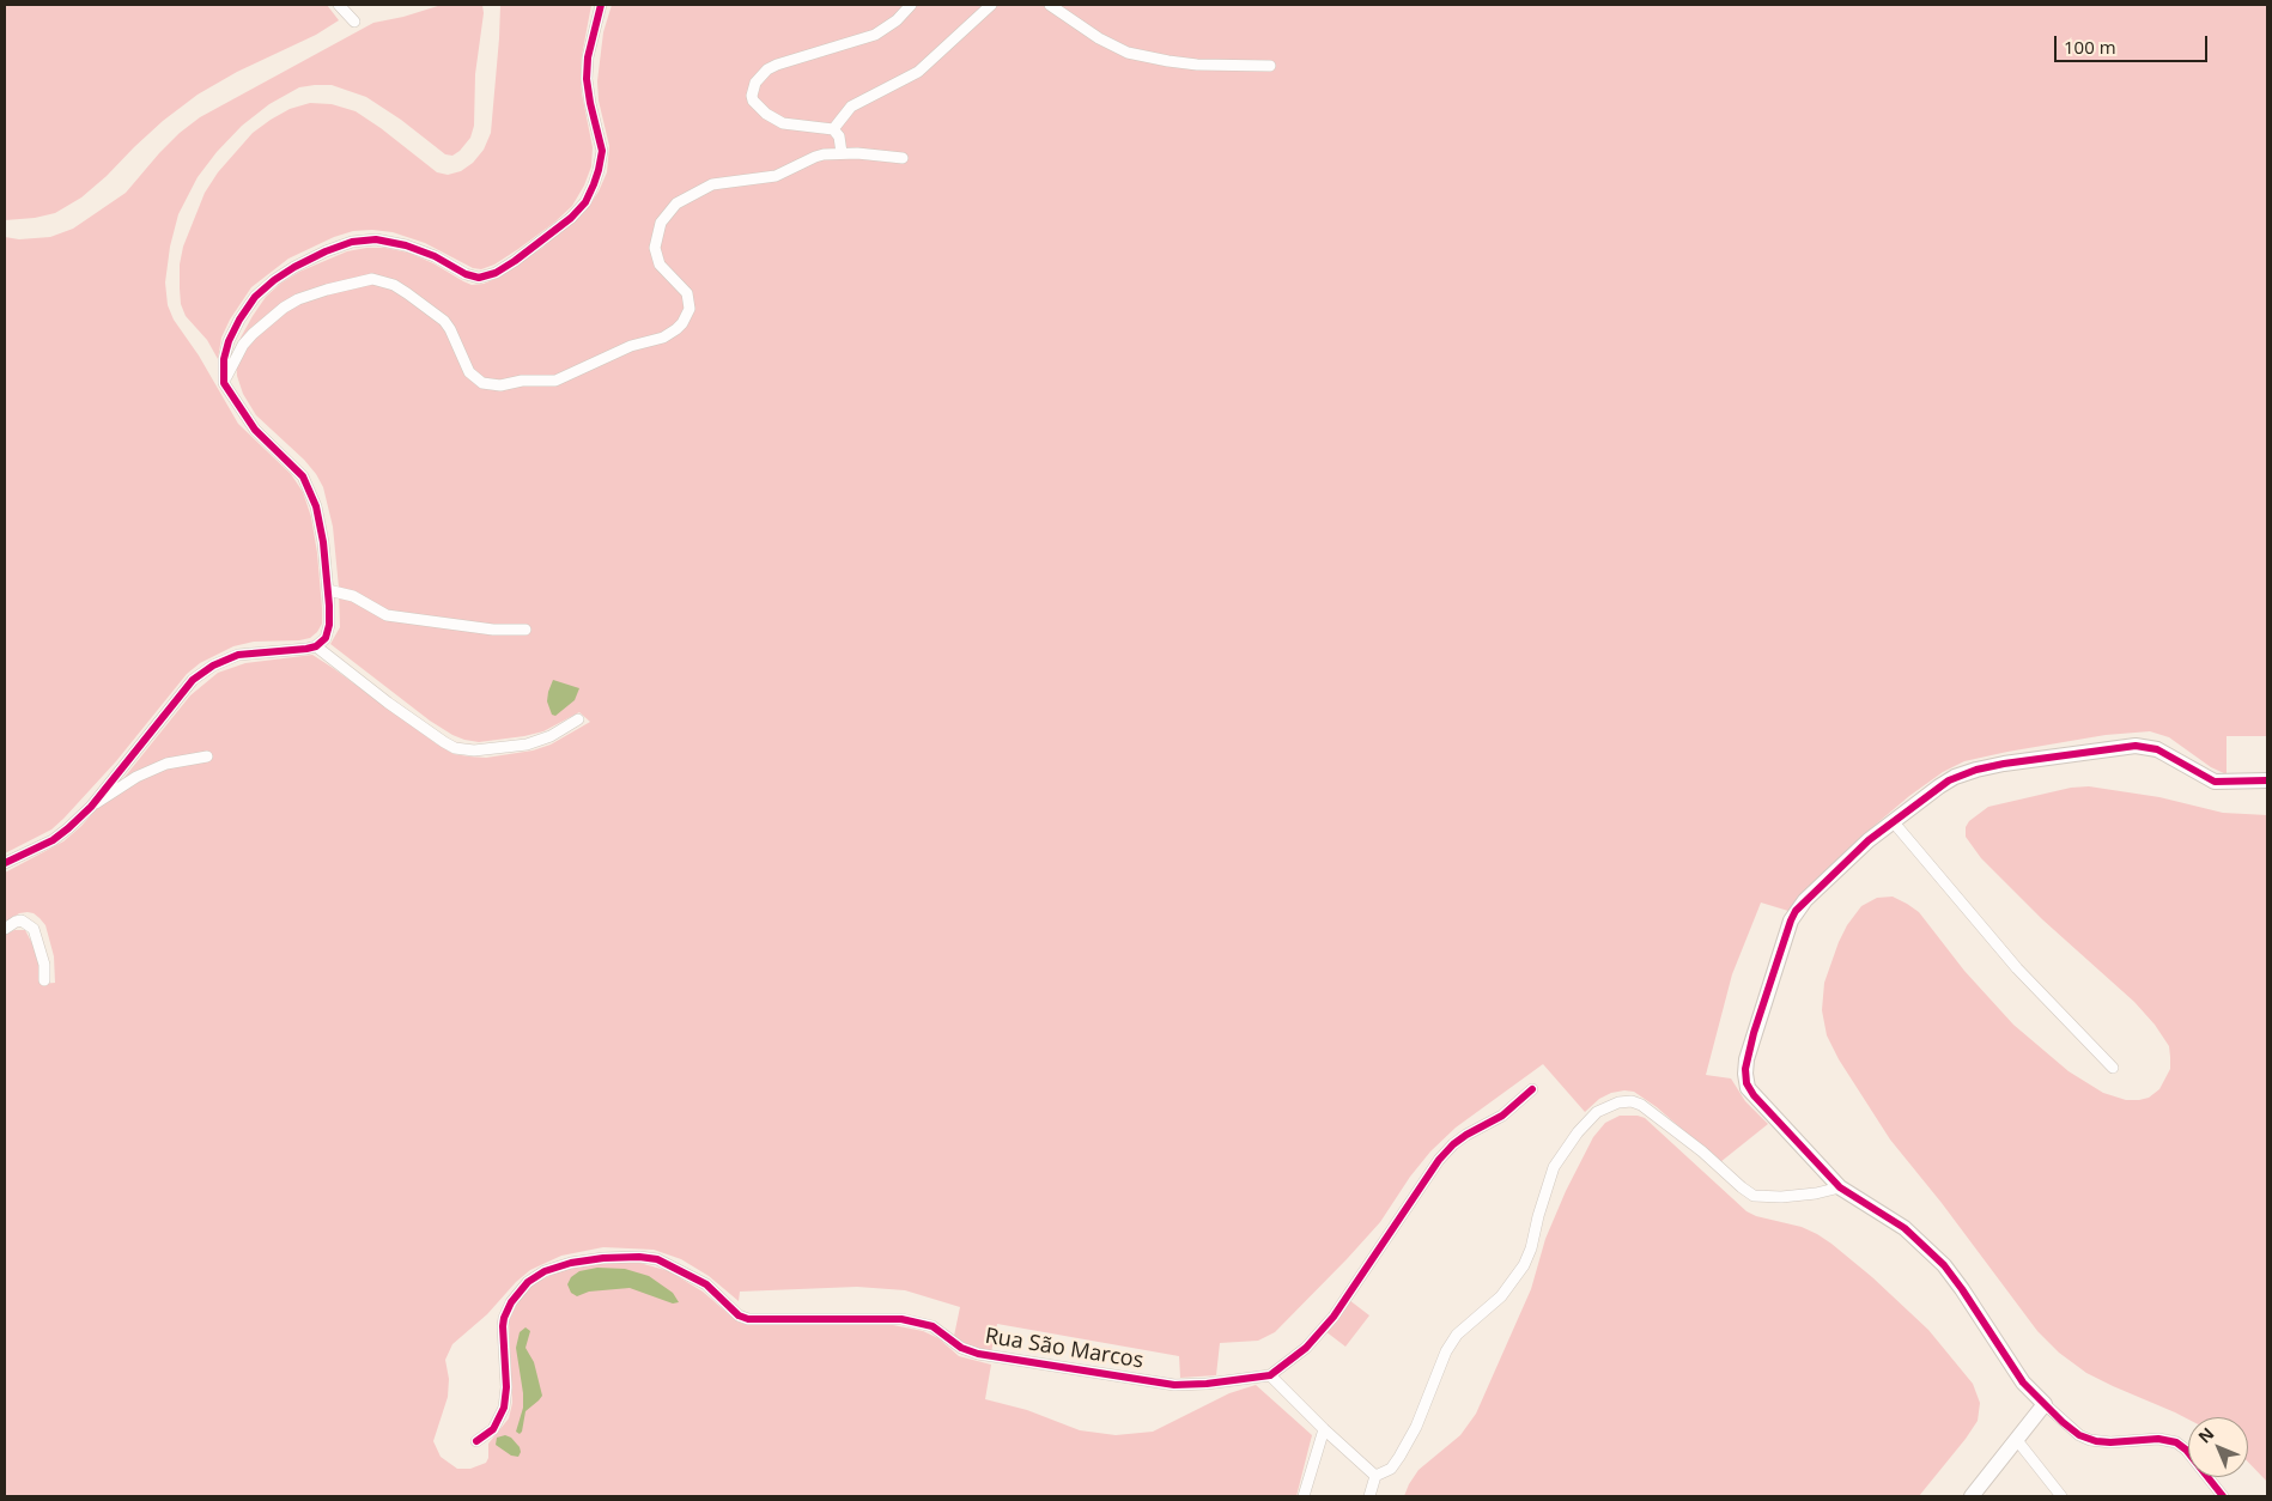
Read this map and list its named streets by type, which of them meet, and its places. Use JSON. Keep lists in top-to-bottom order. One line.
{"streets":{"street":["Rua São Marcos"]},"scale_bar":"100 m","north":"top left"}
